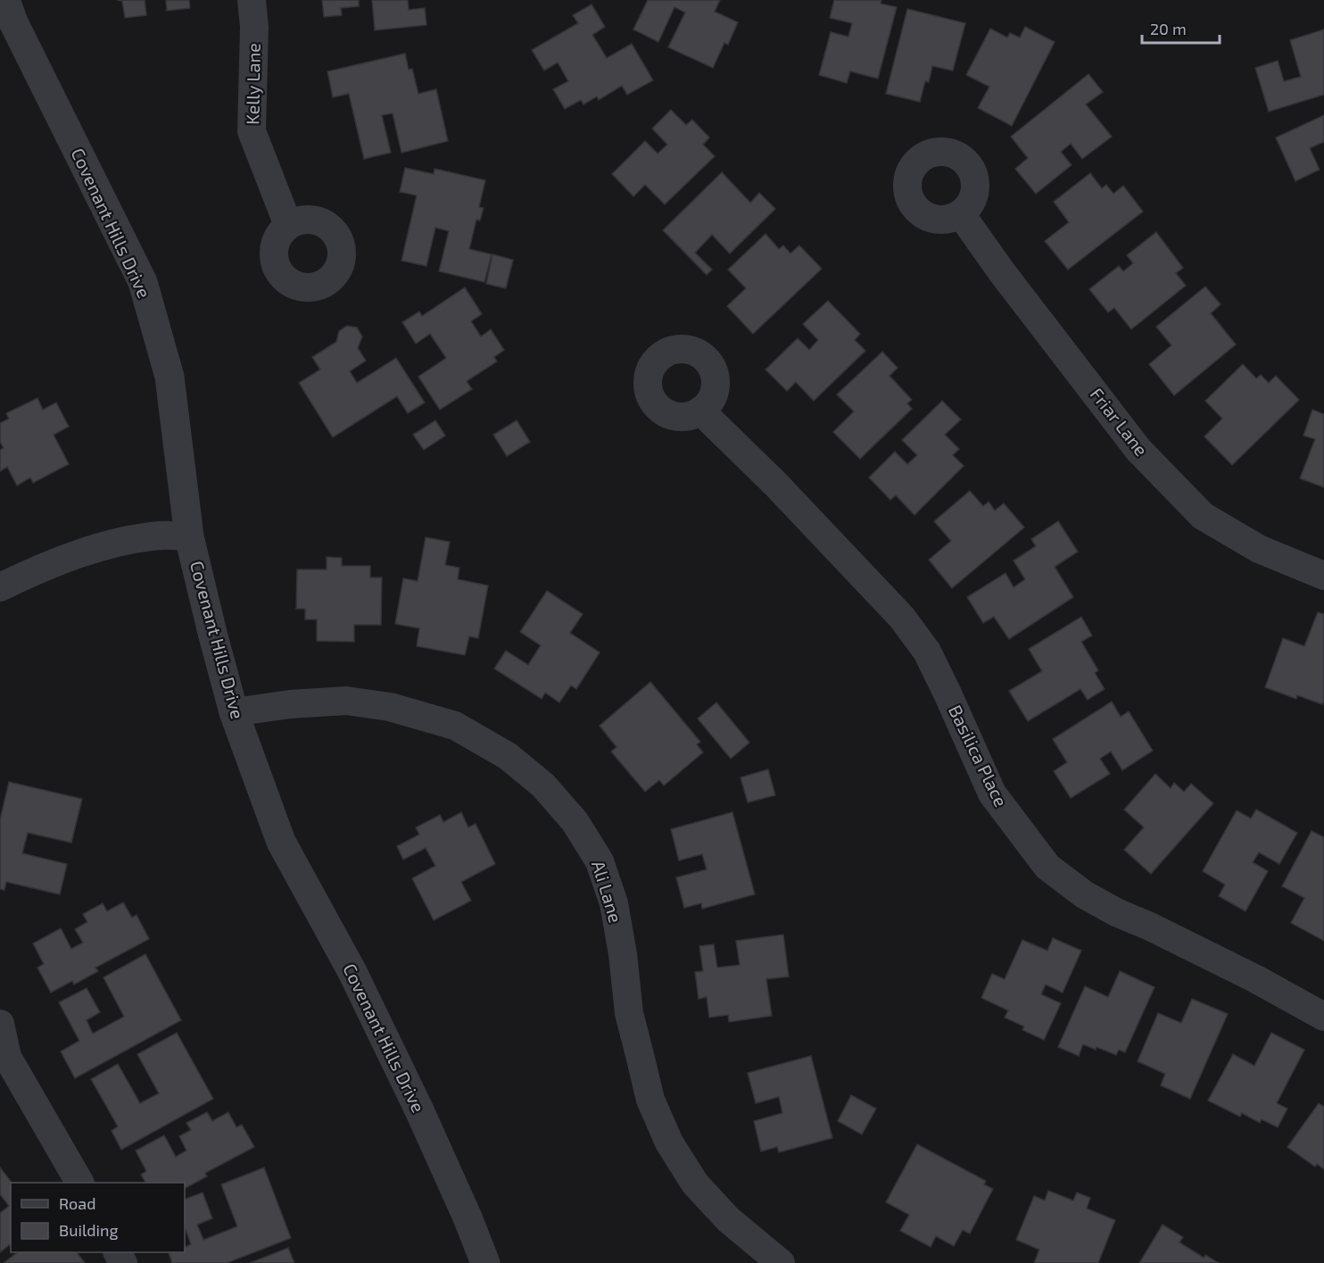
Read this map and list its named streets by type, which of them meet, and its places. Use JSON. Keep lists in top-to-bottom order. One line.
{"streets":{"street":["Kelly Lane","Covenant Hills Drive","Friar Lane","Basilica Place","Ali Lane"]},"crossings":[["Covenant Hills Drive","Ali Lane"]],"legend":["Road","Building"],"scale_bar":"20 m"}
